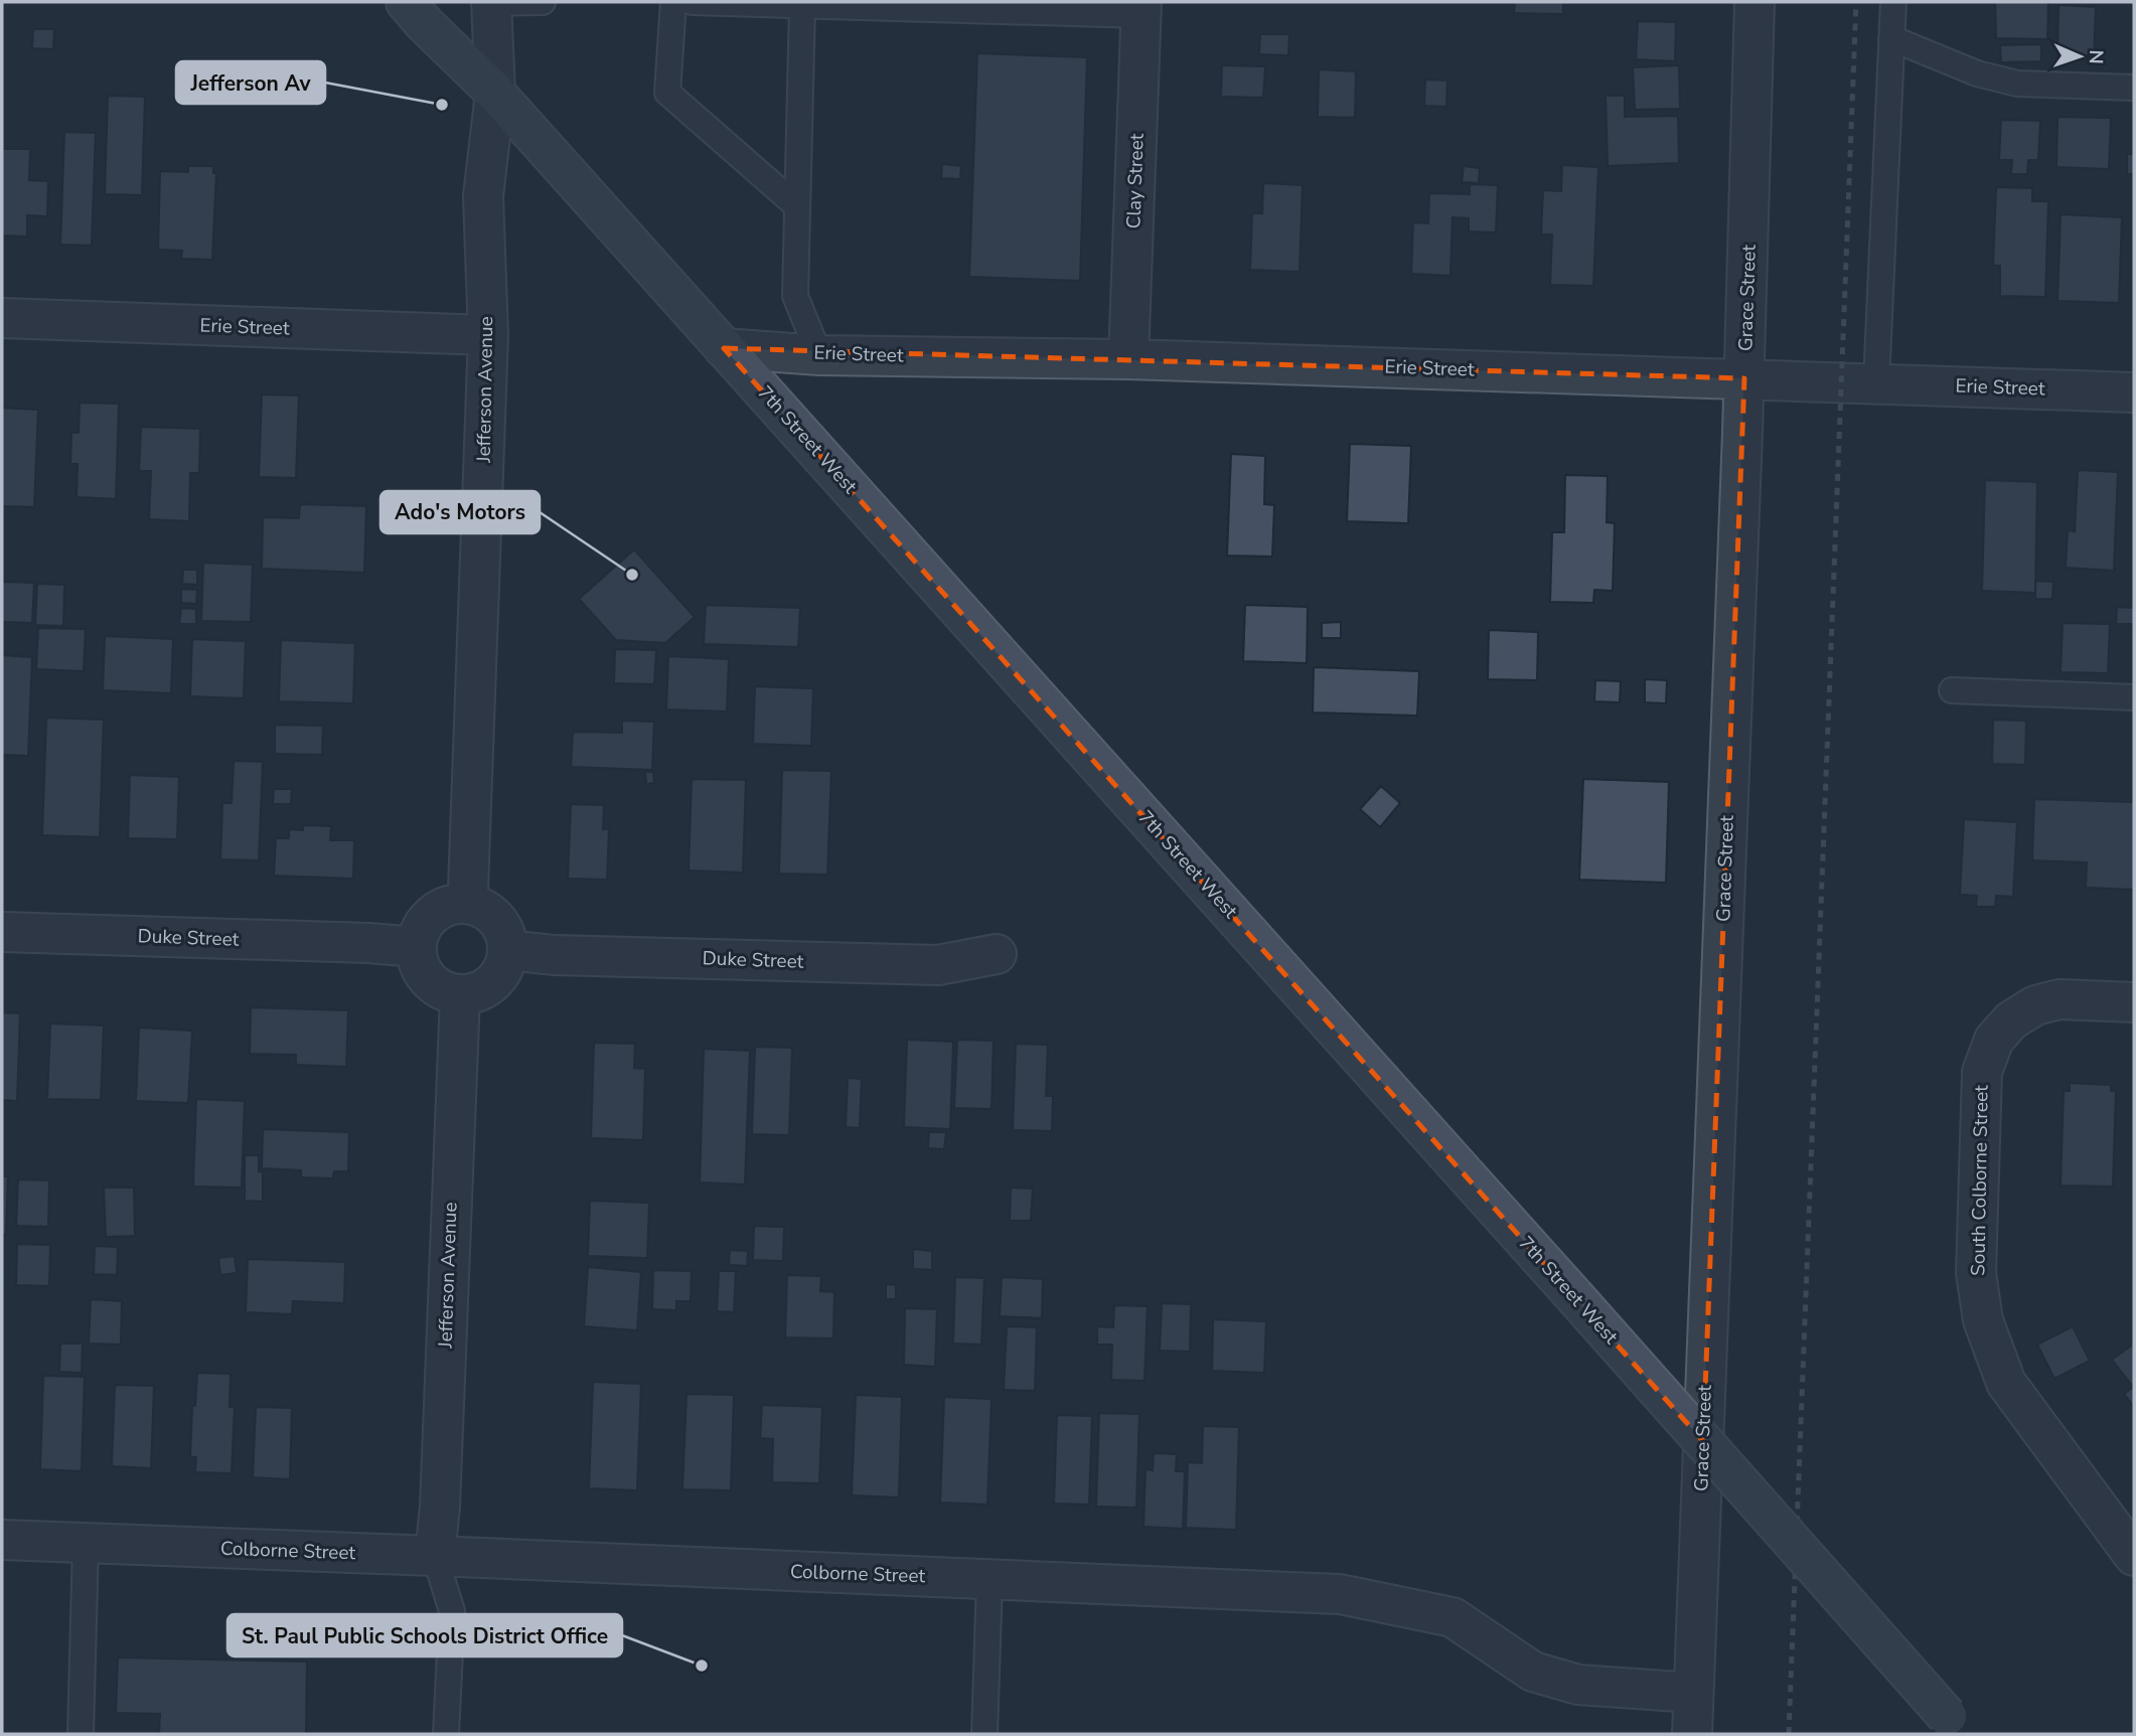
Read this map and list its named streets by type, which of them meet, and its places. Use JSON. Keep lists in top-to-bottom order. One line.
{"streets":{"main road":["7th Street West"],"street":["Clay Street","Grace Street","Erie Street","Jefferson Avenue","Duke Street","South Colborne Street","Colborne Street"]},"crossings":[["Clay Street","Erie Street"],["Grace Street","Erie Street"],["Grace Street","Colborne Street"],["Erie Street","Jefferson Avenue"],["Erie Street","7th Street West"],["Jefferson Avenue","7th Street West"],["Jefferson Avenue","Duke Street"],["Jefferson Avenue","Colborne Street"]],"places":["Jefferson Av","Ado's Motors","St. Paul Public Schools District Office"],"north":"right"}
